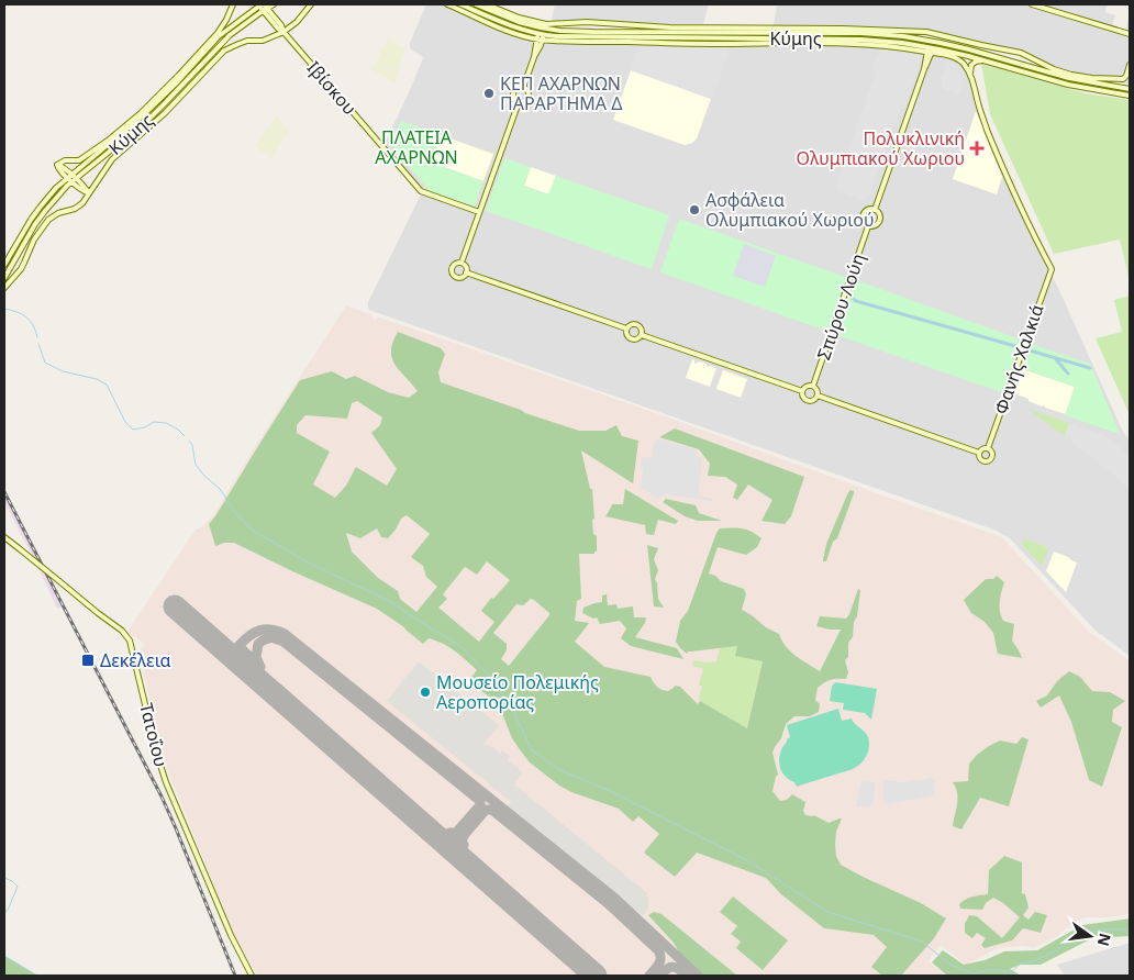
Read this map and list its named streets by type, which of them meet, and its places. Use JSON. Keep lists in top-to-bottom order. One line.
{"streets":{"street":["Κύμης","Ιβίσκου","Σπύρου Λούη","Φανής Χαλκιά","Τατοΐου"]},"crossings":[["Κύμης","Ιβίσκου"]],"parks":["ΠΛΑΤΕΙΑ ΑΧΑΡΝΩΝ"],"places":{"other":["ΚΕΠ ΑΧΑΡΝΩΝ ΠΑΡΑΡΤΗΜΑ Δ","Ασφάλεια Ολυμπιακού Χωριού","Μουσείο Πολεμικής Αεροπορίας"],"health":["Πολυκλινική Ολυμπιακού Χωριου"],"transit":["Δεκέλεια"]},"north":"right"}
